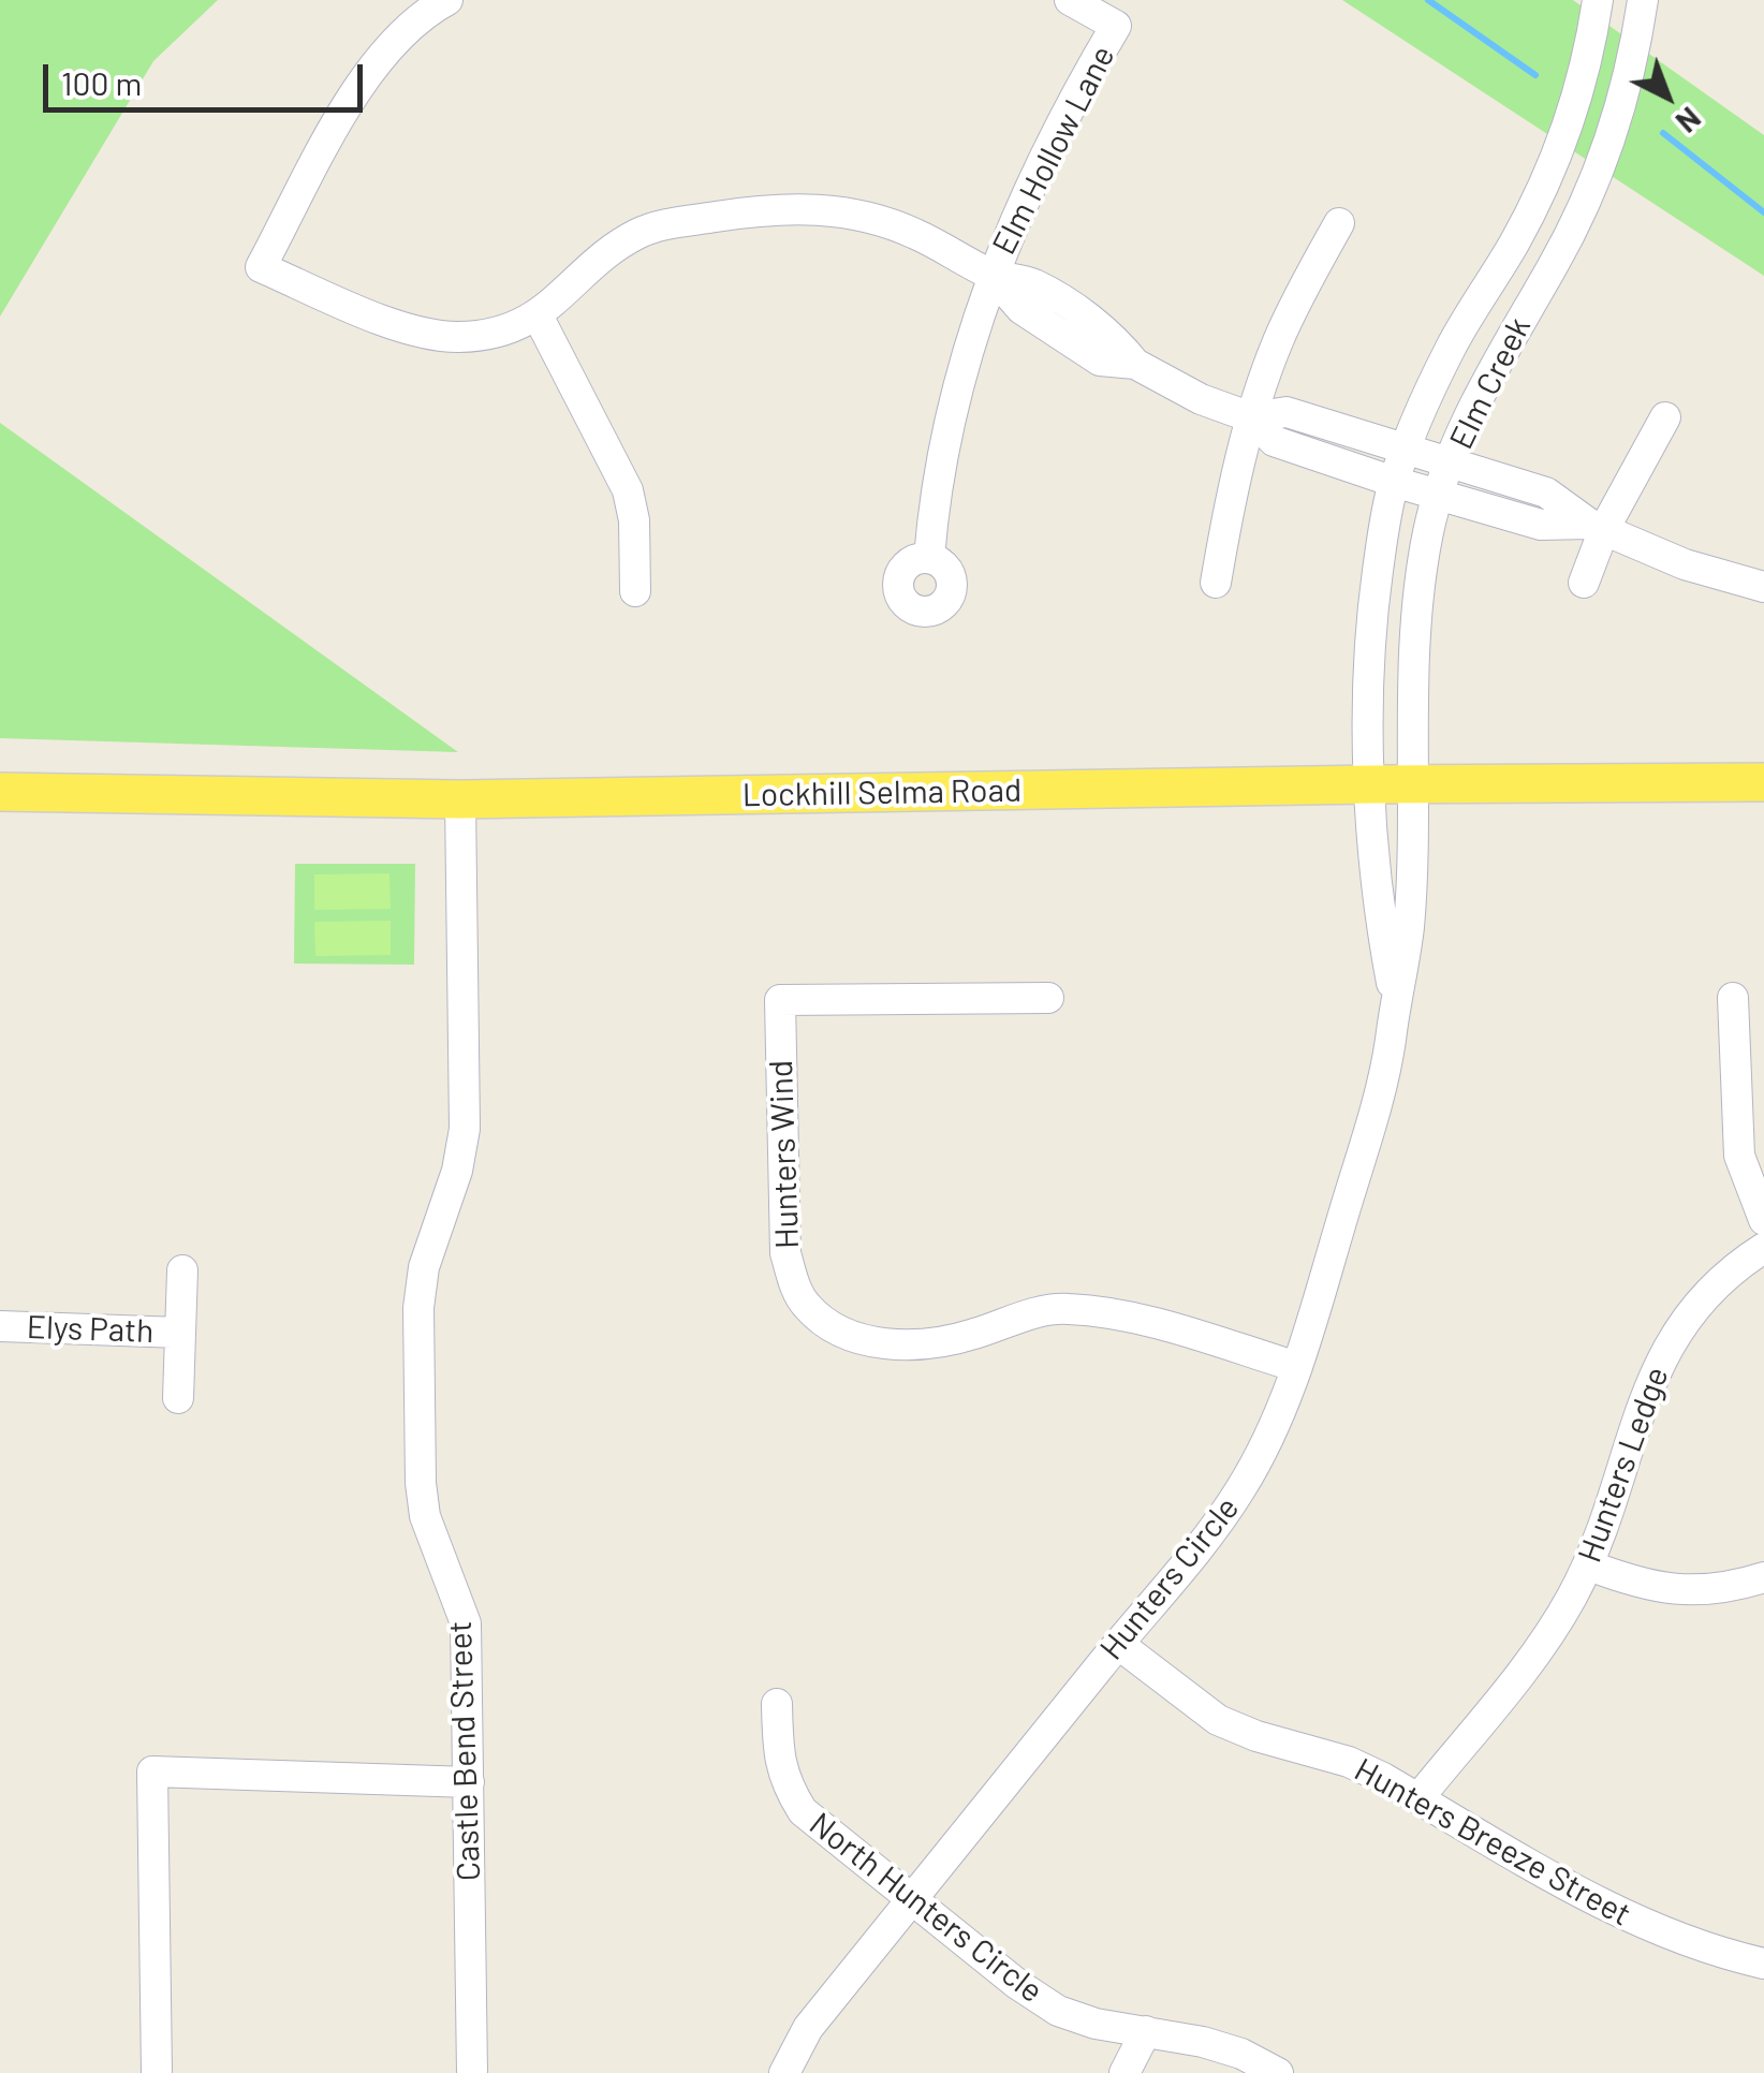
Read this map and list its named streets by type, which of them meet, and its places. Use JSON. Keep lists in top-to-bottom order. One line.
{"streets":{"main road":["Lockhill Selma Road"],"street":["Elm Hollow Lane","Elm Creek","Hunters Wind","Elys Path","Hunters Ledge","Hunters Circle","Castle Bend Street","Hunters Breeze Street","North Hunters Circle"]},"crossings":[["Elm Creek","Lockhill Selma Road"],["Elm Creek","Hunters Circle"],["Lockhill Selma Road","Hunters Circle"],["Lockhill Selma Road","Castle Bend Street"],["Hunters Wind","Hunters Circle"],["Hunters Ledge","Hunters Breeze Street"],["Hunters Circle","Hunters Breeze Street"],["Hunters Circle","North Hunters Circle"]],"scale_bar":"100 m","north":"bottom right"}
